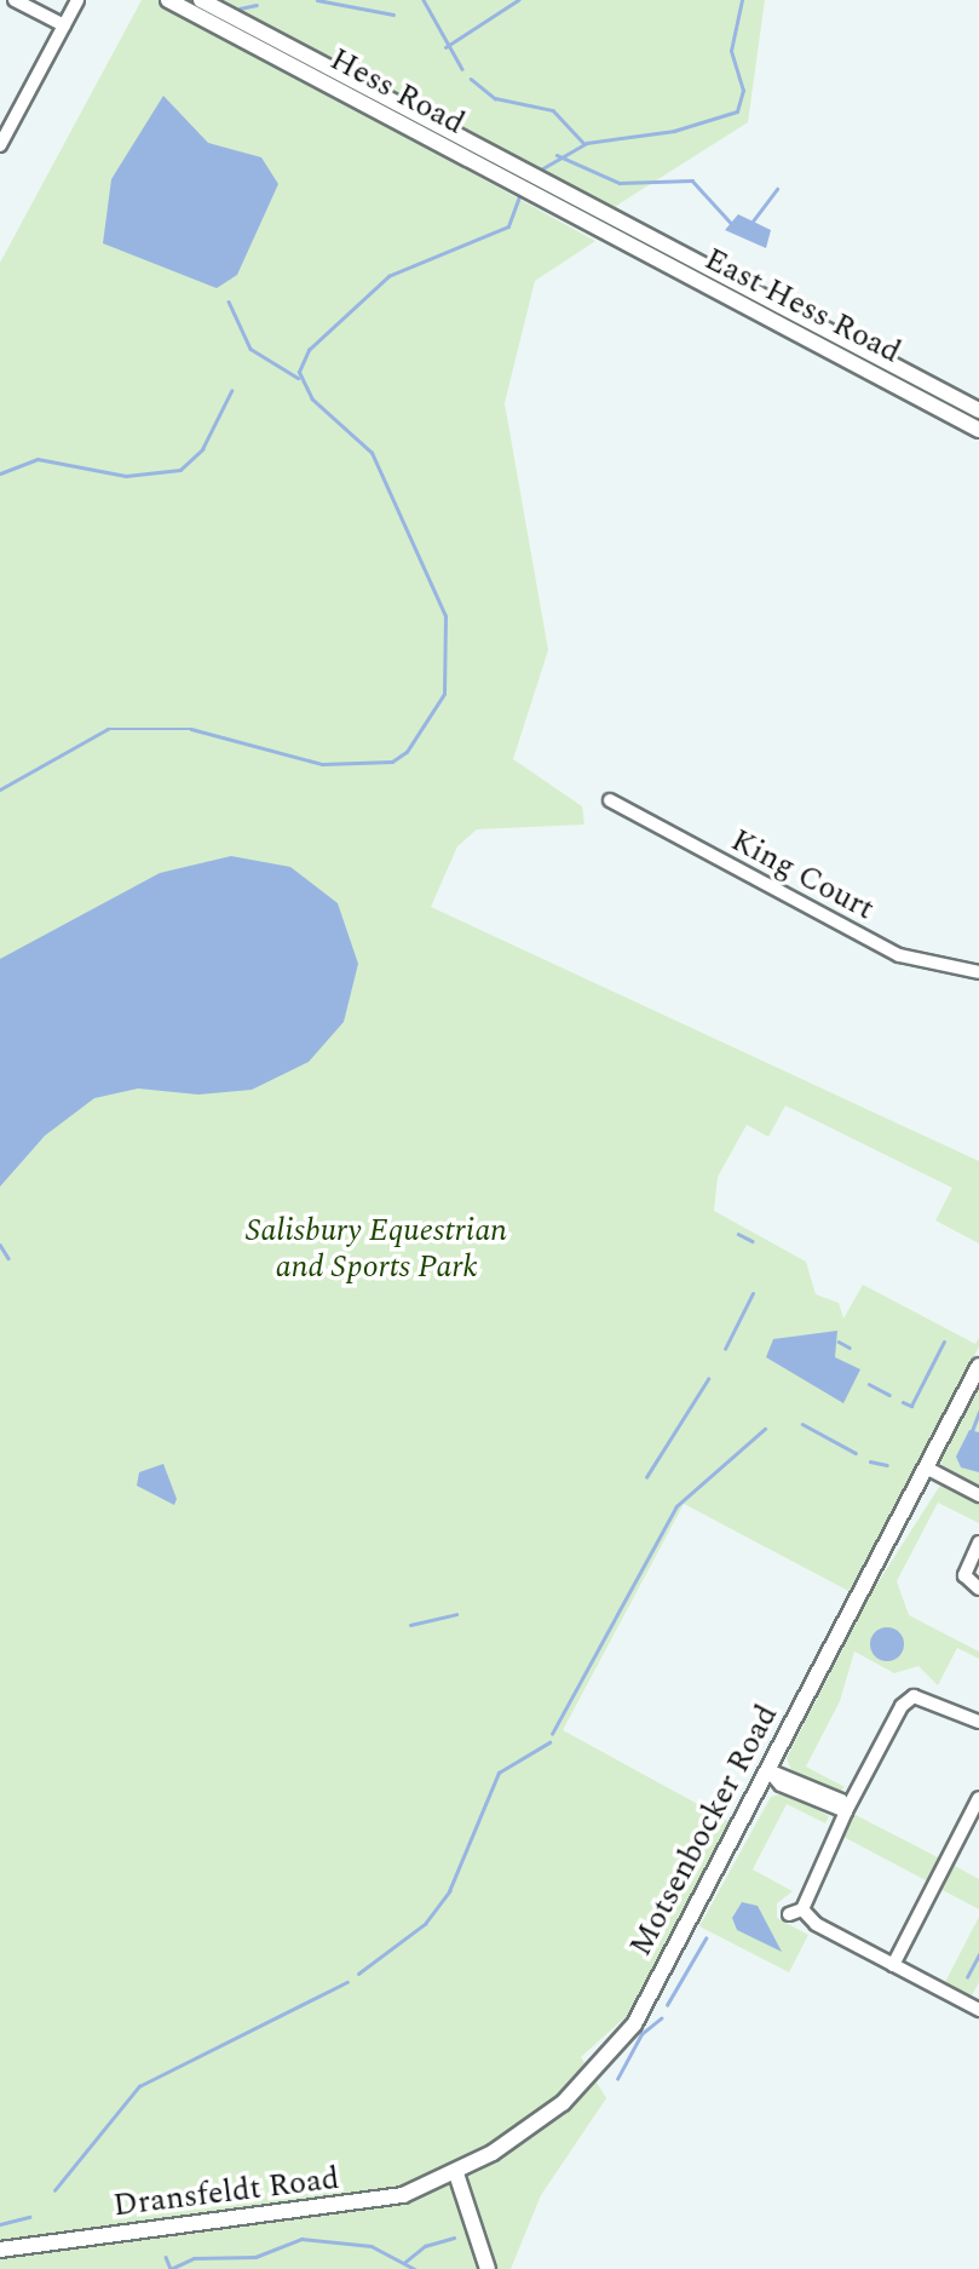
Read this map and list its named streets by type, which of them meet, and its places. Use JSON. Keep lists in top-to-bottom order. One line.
{"streets":{"main road":["Hess Road","East Hess Road","Motsenbocker Road","Dransfeldt Road"],"street":["King Court"]},"crossings":[["Hess Road","East Hess Road"],["Motsenbocker Road","Dransfeldt Road"]],"parks":["Salisbury Equestrian and Sports Park"]}
